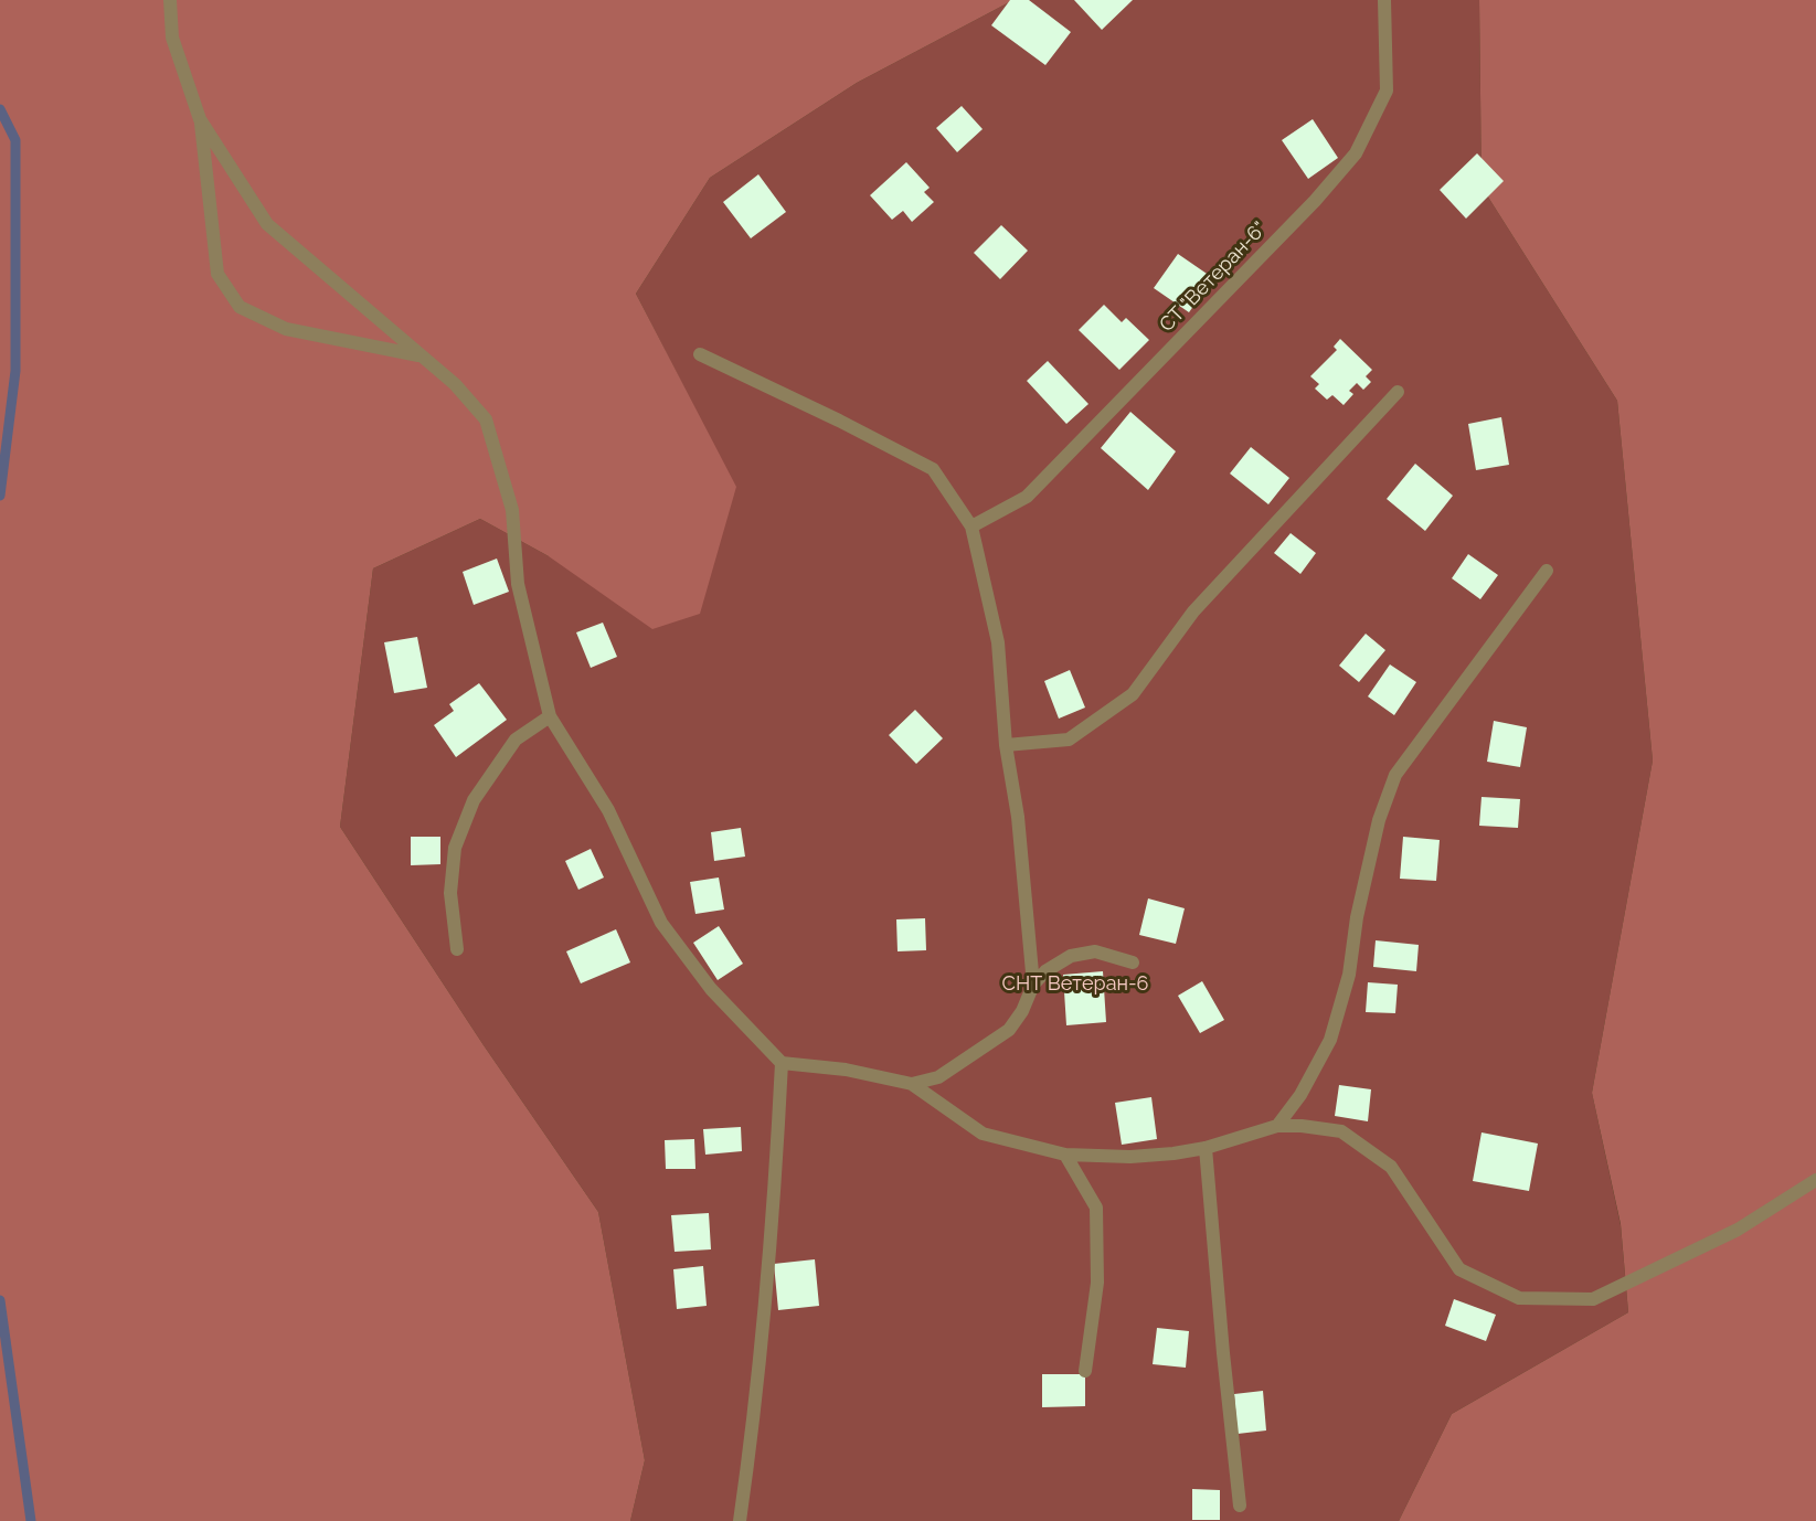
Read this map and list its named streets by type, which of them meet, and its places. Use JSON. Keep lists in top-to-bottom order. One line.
{"streets":{"lane":["СТ \"Ветеран-6\""]},"parks":["СНТ Ветеран-6"]}
